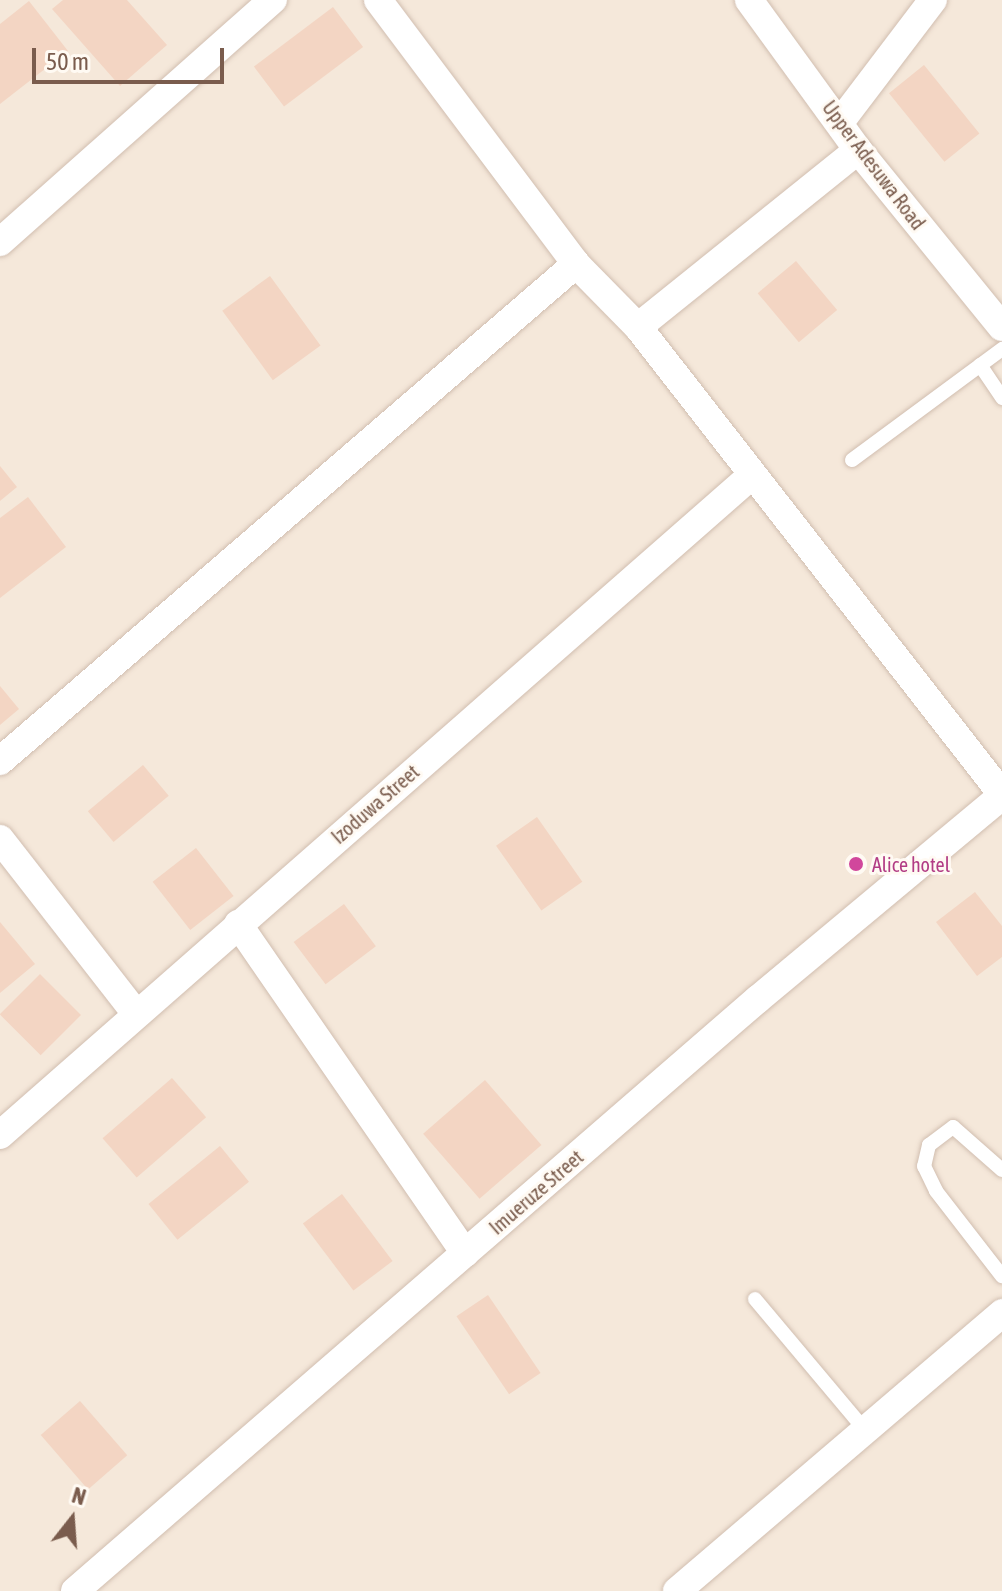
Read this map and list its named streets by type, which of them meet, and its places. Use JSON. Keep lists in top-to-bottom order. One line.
{"streets":{"street":["Upper Adesuwa Road","Izoduwa Street","Imueruze Street"]},"places":["Alice hotel"],"scale_bar":"50 m","north":"top"}
